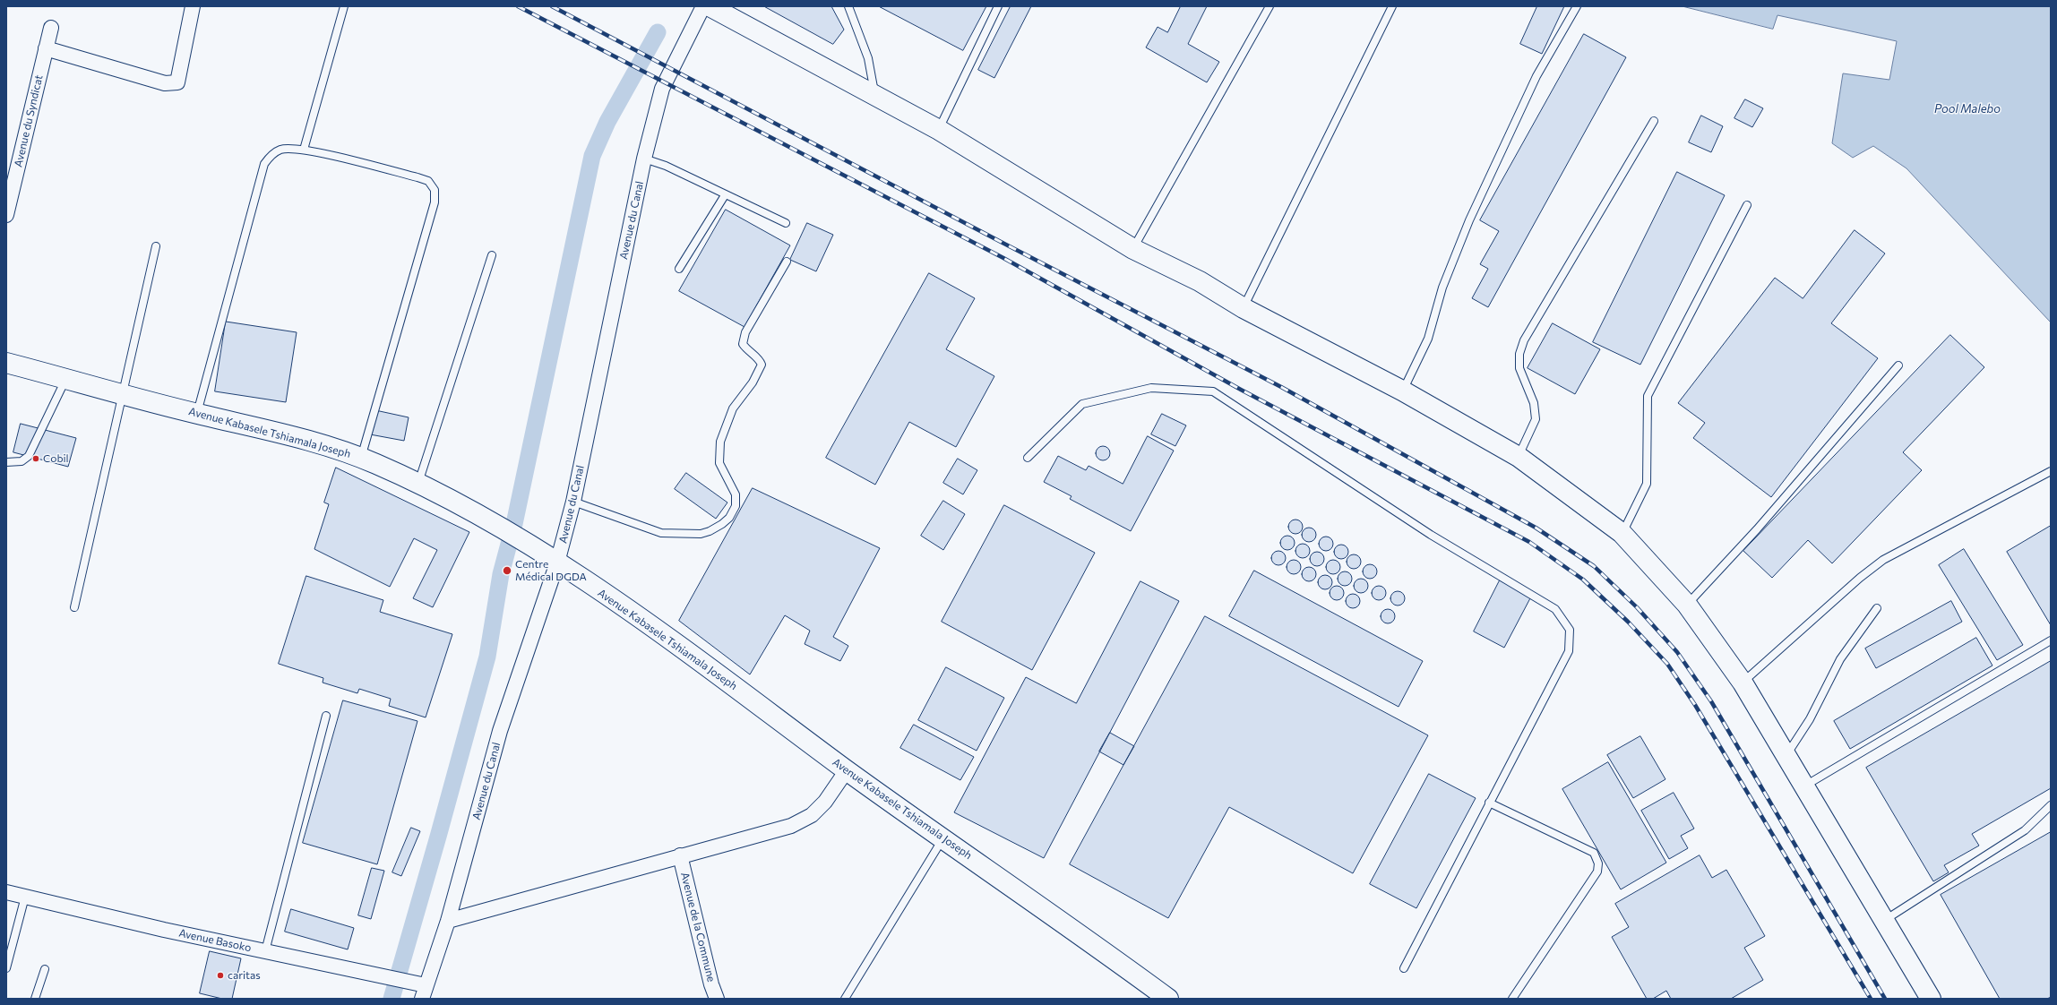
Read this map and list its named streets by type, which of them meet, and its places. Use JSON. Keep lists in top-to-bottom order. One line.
{"streets":{"main road":["Avenue Kabasele Tshiamala Joseph"],"street":["Avenue du Syndicat","Avenue du Canal","Avenue de la Commune","Avenue Basoko"]},"crossings":[["Avenue du Canal","Avenue Kabasele Tshiamala Joseph"],["Avenue du Canal","Avenue Basoko"]],"water":["Pool Malebo"],"places":["Cobil","Centre Médical DGDA","caritas"]}
